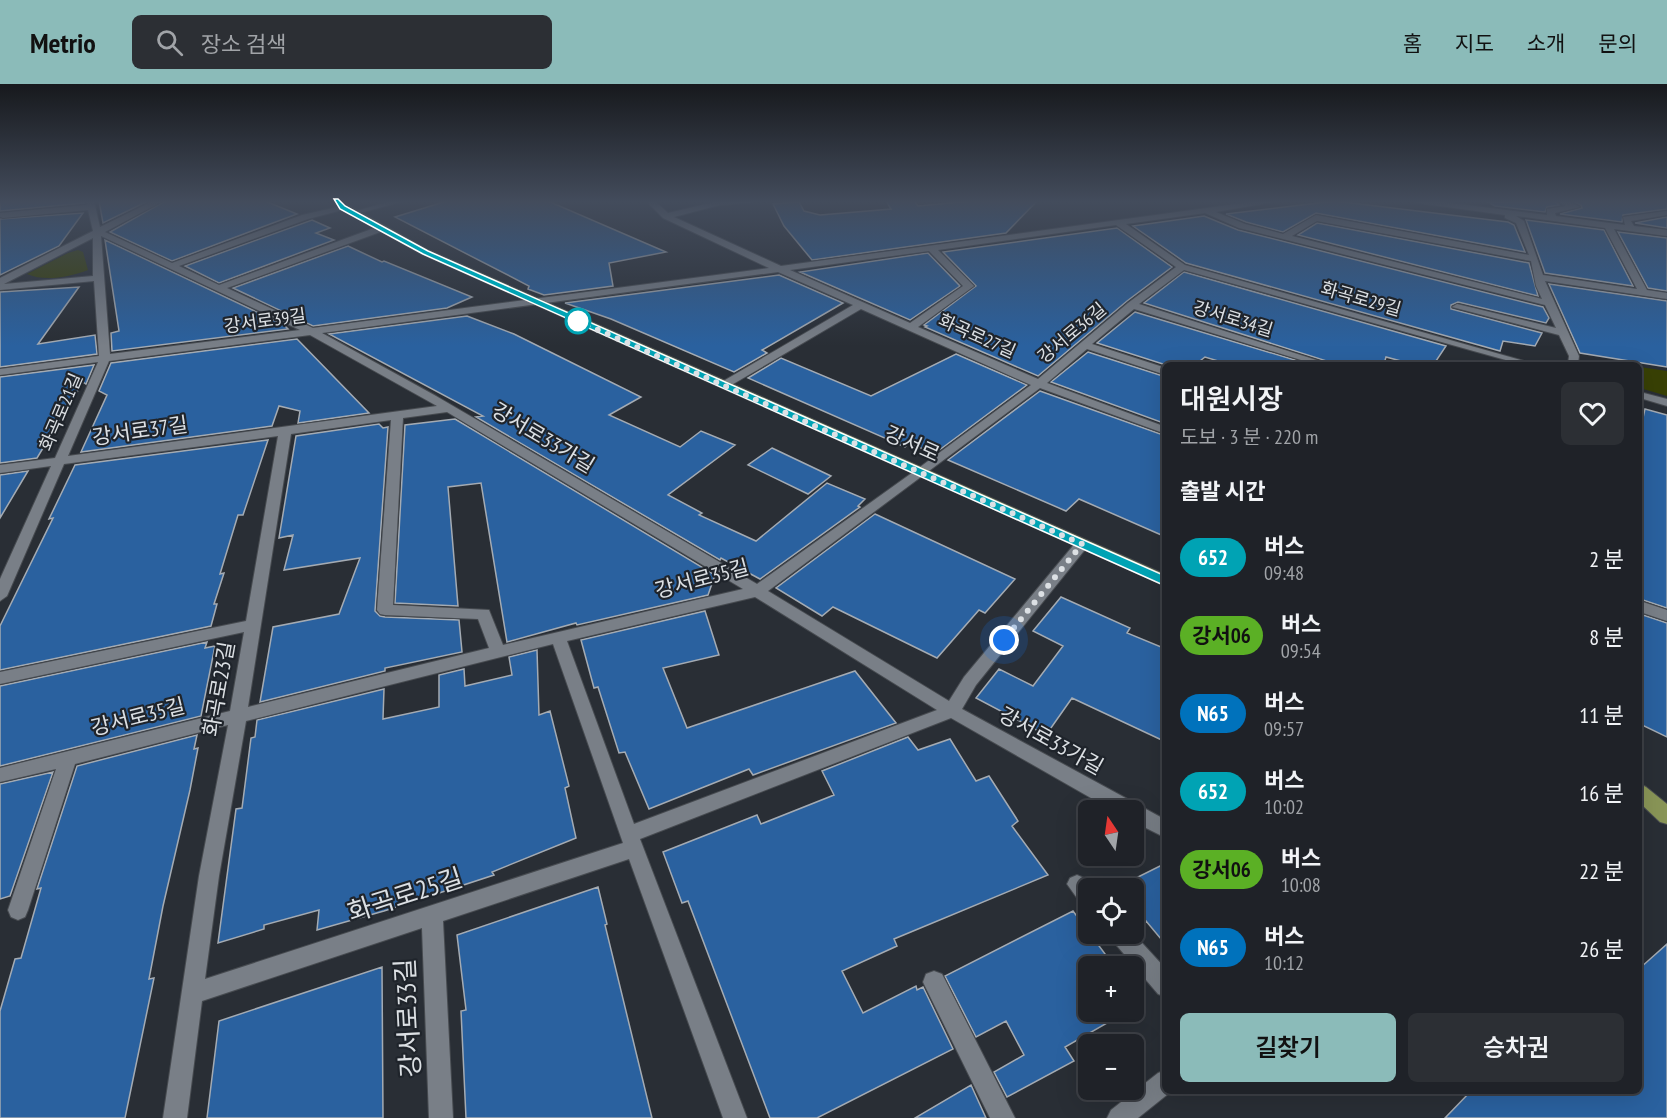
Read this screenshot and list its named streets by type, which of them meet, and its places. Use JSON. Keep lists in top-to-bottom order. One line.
{"streets":{"main road":["강서로"],"street":["화곡로29길","강서로34길","강서로39길","강서로36길","화곡로27길","화곡로21길","강서로37길","강서로33가길","강서로35길","화곡로23길","화곡로25길","강서로33길"]},"crossings":[["화곡로29길","강서로36길"],["강서로34길","강서로36길"],["강서로39길","화곡로27길"],["강서로39길","화곡로21길"],["강서로39길","강서로33가길"],["강서로39길","강서로"],["강서로36길","화곡로27길"],["강서로36길","강서로"],["강서로36길","강서로35길"],["화곡로21길","강서로37길"],["강서로37길","화곡로23길"],["강서로33가길","강서로35길"],["강서로","강서로35길"],["강서로35길","화곡로23길"],["화곡로23길","화곡로25길"],["화곡로25길","강서로33길"]],"lines":["bus line 652"],"north":"top","page":{"header":"Metrio","search":"장소 검색","nav":["홈","지도","소개","문의"],"heading":[["대원시장","도보 · 3 분 · 220 m"],"출발 시간"],"list":[{"mark":"652","name":"버스","note":"09:48","value":"2 분"},{"mark":"강서06","name":"버스","note":"09:54","value":"8 분"},{"mark":"N65","name":"버스","note":"09:57","value":"11 분"},{"mark":"652","name":"버스","note":"10:02","value":"16 분"},{"mark":"강서06","name":"버스","note":"10:08","value":"22 분"},{"mark":"N65","name":"버스","note":"10:12","value":"26 분"}],"map_buttons":["+","−"],"buttons":["길찾기","승차권"]}}
